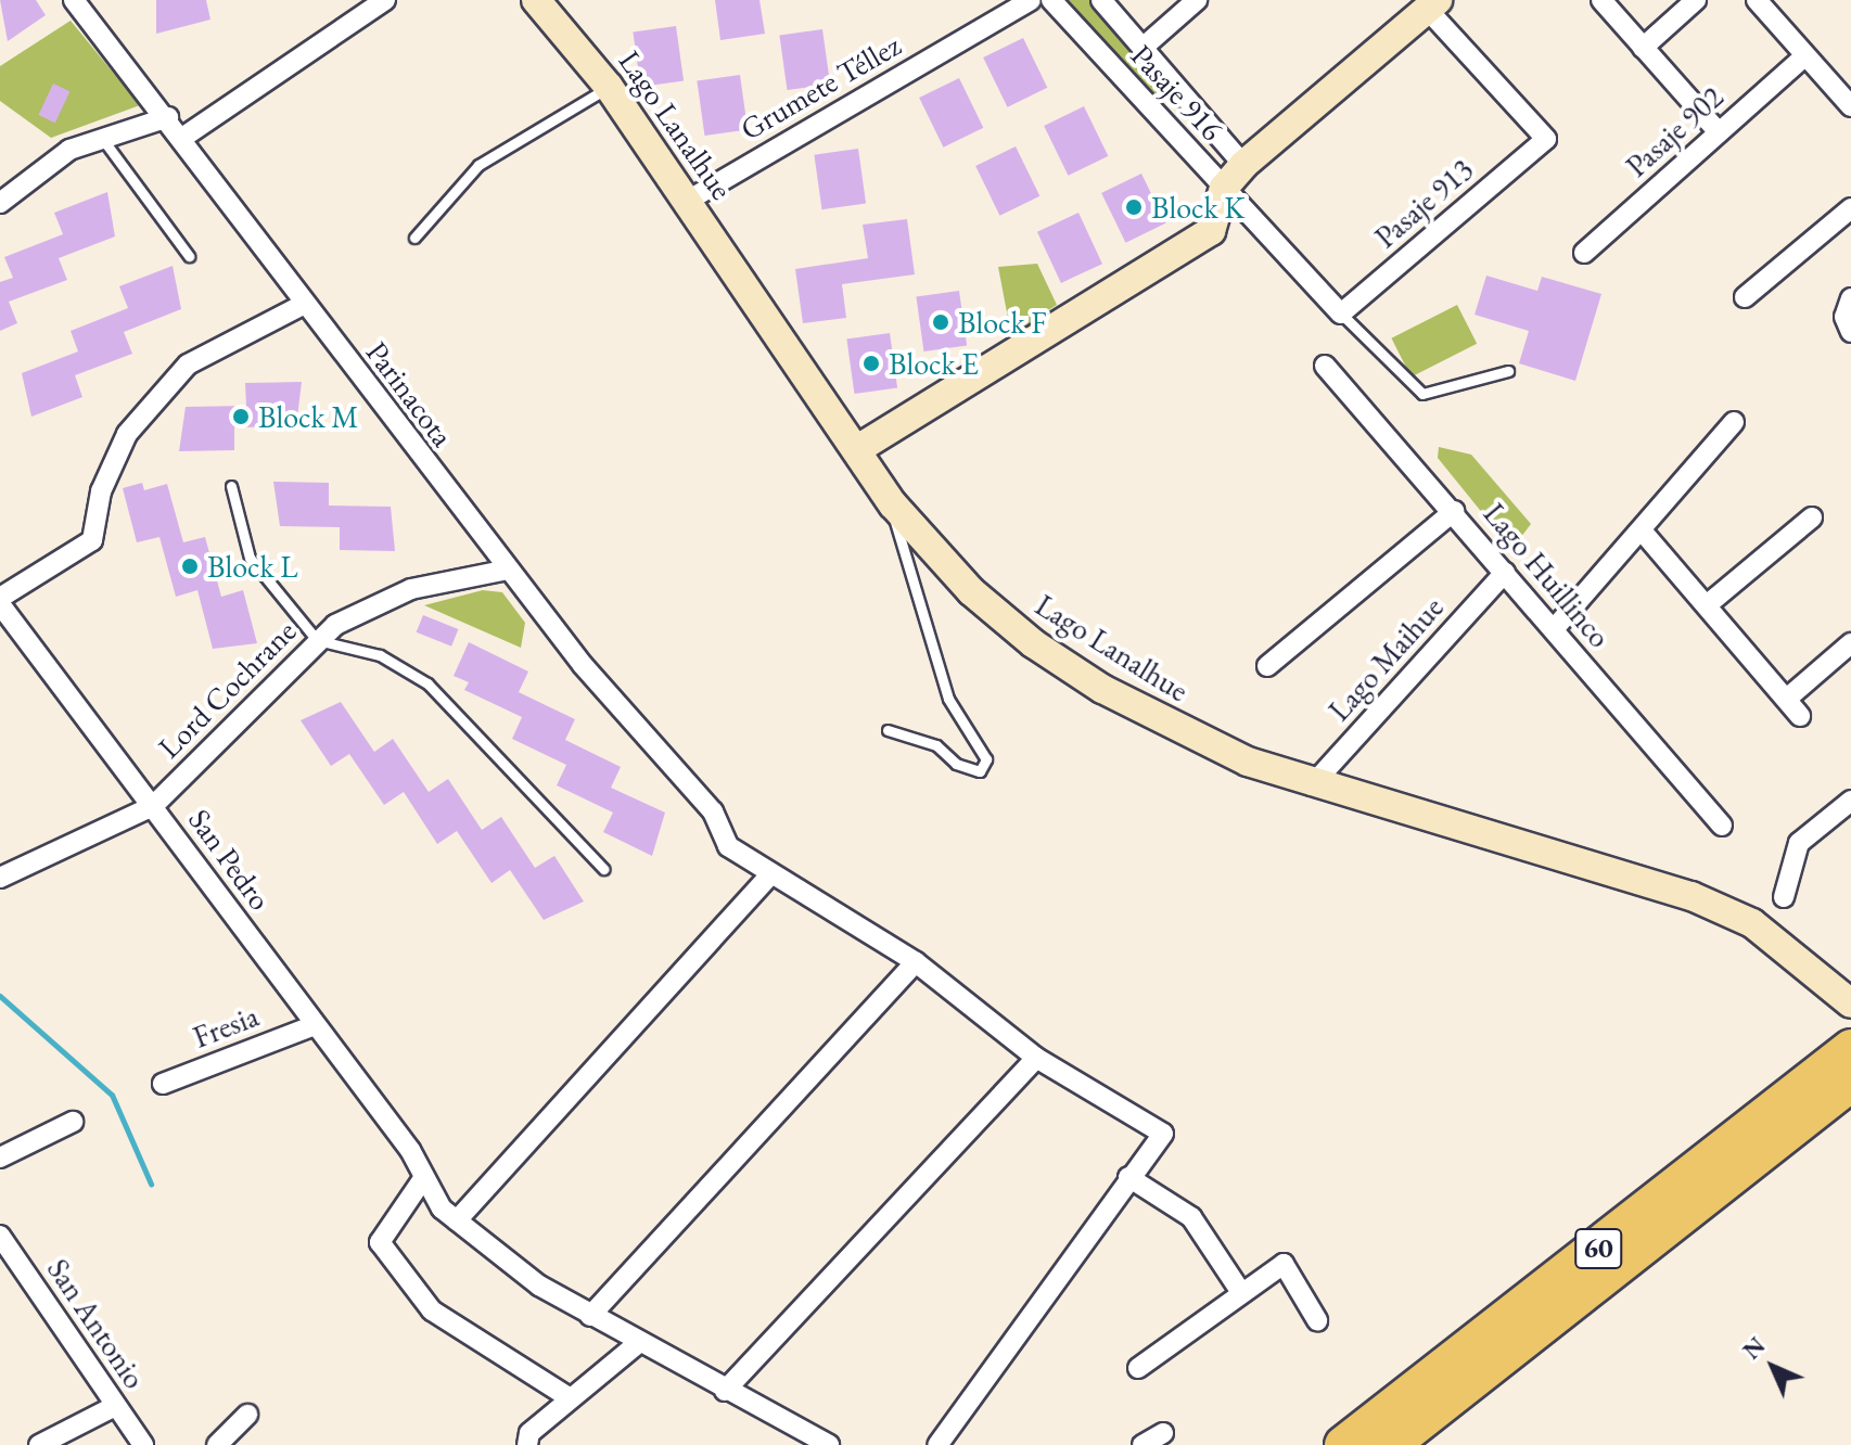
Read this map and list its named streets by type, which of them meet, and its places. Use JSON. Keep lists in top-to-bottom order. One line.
{"streets":{"highway":["60"],"main road":["Lago Lanalhue"],"street":["Grumete Téllez","Pasaje 916","Pasaje 902","Pasaje 913","Parinacota","Lago Huillinco","Lago Maihue","Lord Cochrane","San Pedro","Fresia","San Antonio"]},"crossings":[["Grumete Téllez","Lago Lanalhue"],["Pasaje 916","Pasaje 913"],["Lago Lanalhue","Lago Maihue"],["Parinacota","Lord Cochrane"],["Lago Huillinco","Lago Maihue"],["Lord Cochrane","San Pedro"],["San Pedro","Fresia"]],"places":["Block K","Block F","Block E","Block M","Block L"],"north":"top left"}
